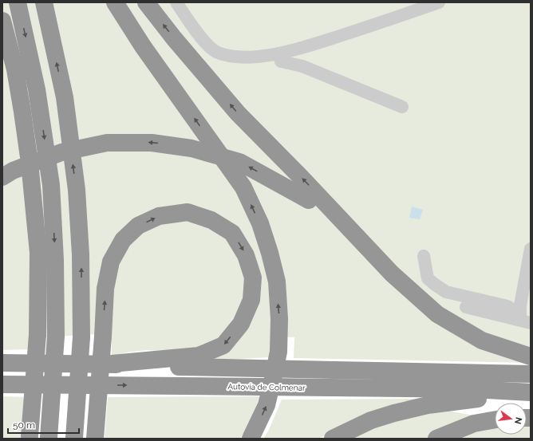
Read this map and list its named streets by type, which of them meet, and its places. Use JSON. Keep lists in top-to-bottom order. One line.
{"streets":{"highway":["Autovía de Colmenar"]},"scale_bar":"50 m","north":"right"}
